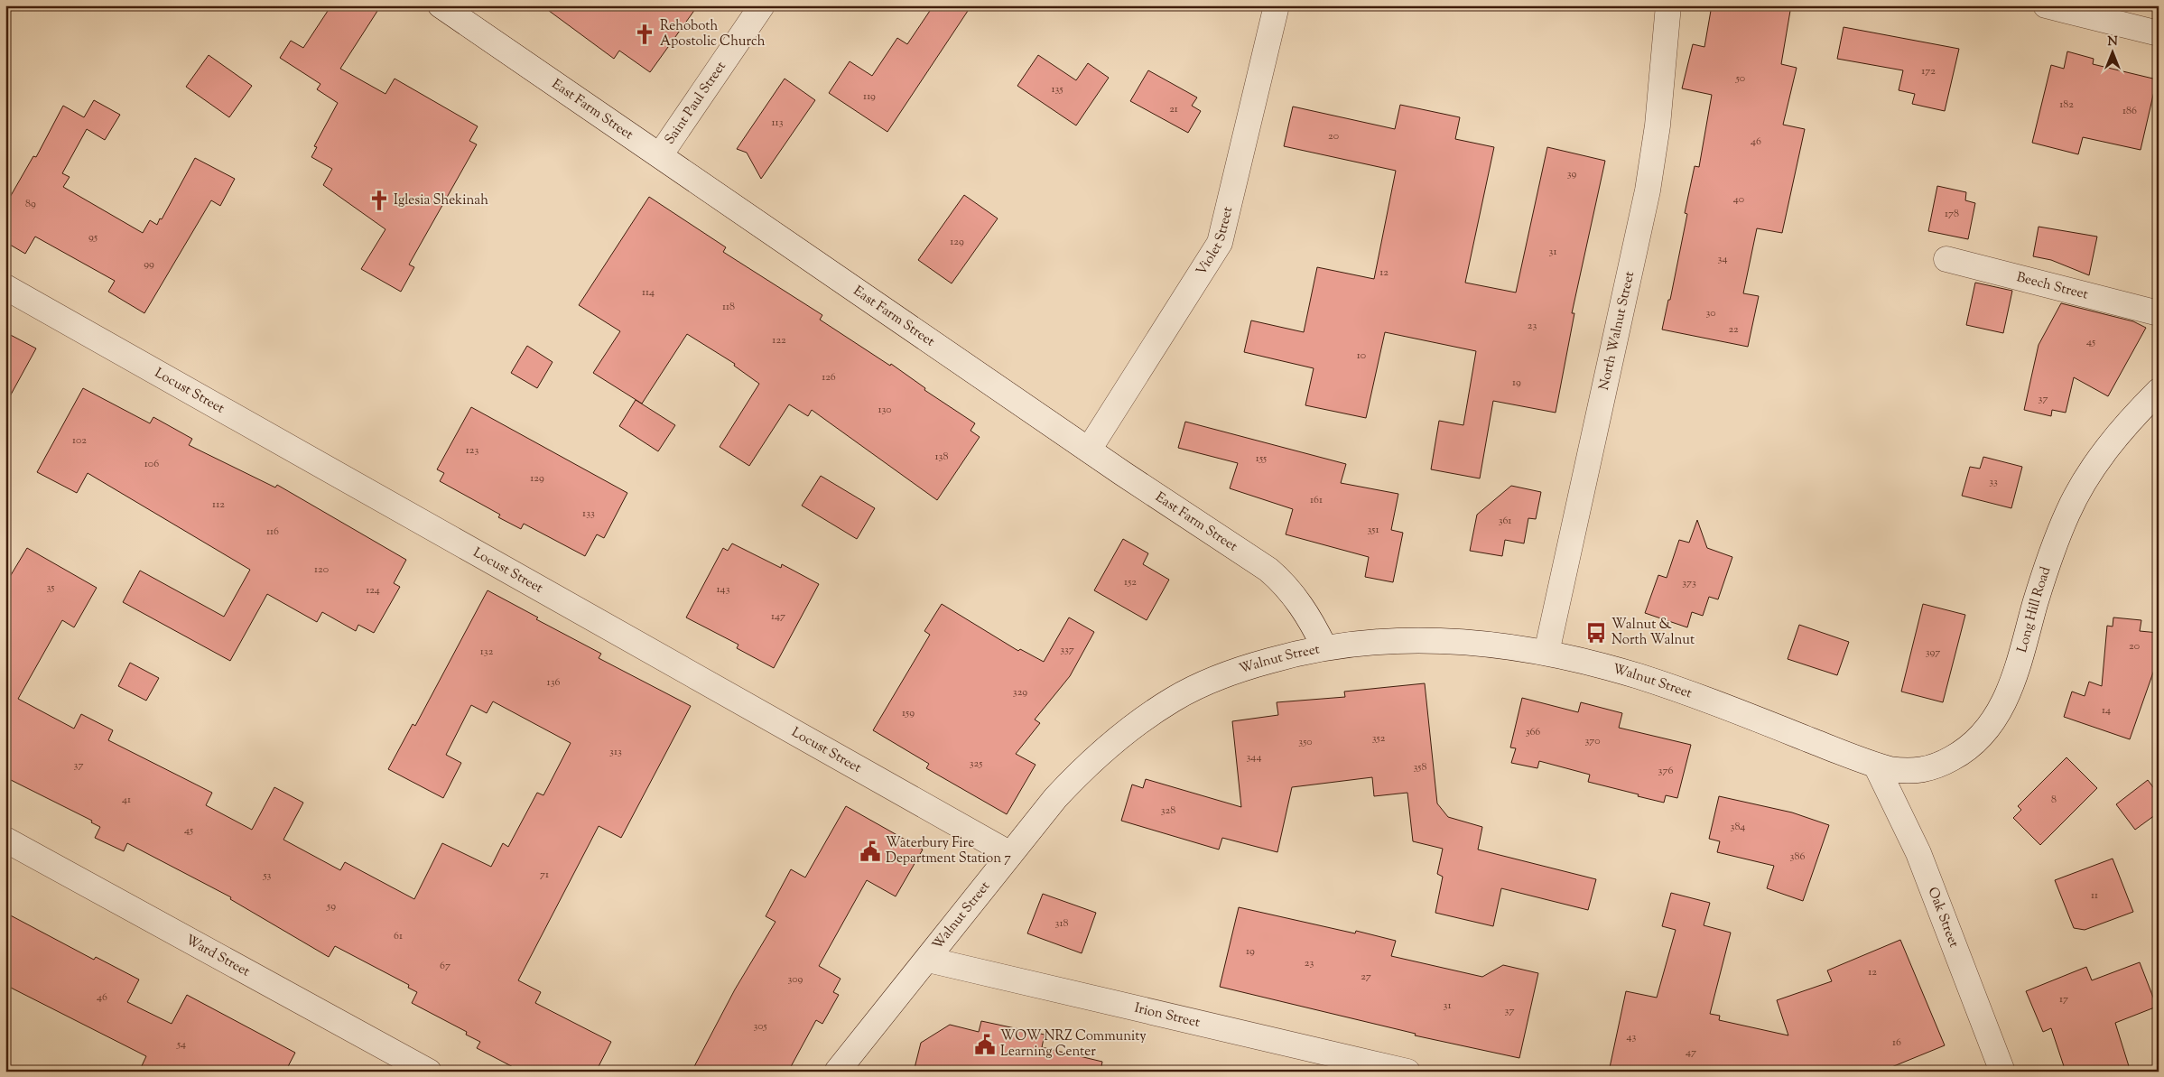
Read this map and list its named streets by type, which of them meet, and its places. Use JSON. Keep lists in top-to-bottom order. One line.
{"streets":{"street":["Saint Paul Street","East Farm Street","Violet Street","Beech Street","North Walnut Street","Locust Street","Long Hill Road","Walnut Street","Oak Street","Ward Street","Irion Street"]},"crossings":[["Saint Paul Street","East Farm Street"],["East Farm Street","Violet Street"],["East Farm Street","Walnut Street"],["North Walnut Street","Walnut Street"],["Locust Street","Walnut Street"],["Long Hill Road","Walnut Street"],["Long Hill Road","Oak Street"],["Walnut Street","Oak Street"],["Walnut Street","Irion Street"]],"places":{"church":["Rehoboth Apostolic Church","Iglesia Shekinah"],"bus stop":["Walnut & North Walnut"],"public building":["Waterbury Fire Department Station 7","WOW NRZ Community Learning Center"]},"house_numbers":["172","50","135","119","182","21","186","113","20","46","39","40","89","178","95","129","31","34","99","12","114","118","30","23","22","122","45","10","126","19","37","130","102","123","138","155","106","129","33","161","112","133","361","351","116","120","152","373","35","143","124","147","20","337","132","397","136","329","14","159","366","352","370","350","313","344","325","37","358","376","41","8","328","384","45","386","71","53","11","59","318","61","19","23","67","12","27","309","46","17","31","37","305","43","16","54","47"],"north":"top"}
